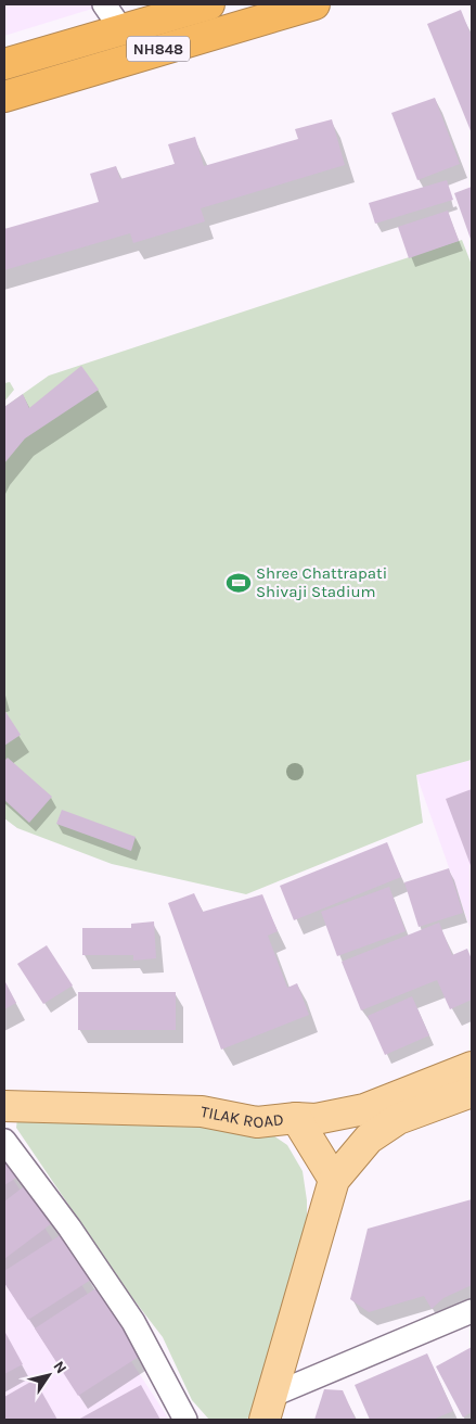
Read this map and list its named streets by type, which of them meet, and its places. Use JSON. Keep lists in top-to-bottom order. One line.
{"streets":{"highway":["NH848"],"main road":["TILAK ROAD"]},"places":{"sports":["Shree Chattrapati Shivaji Stadium"]},"north":"top right"}
